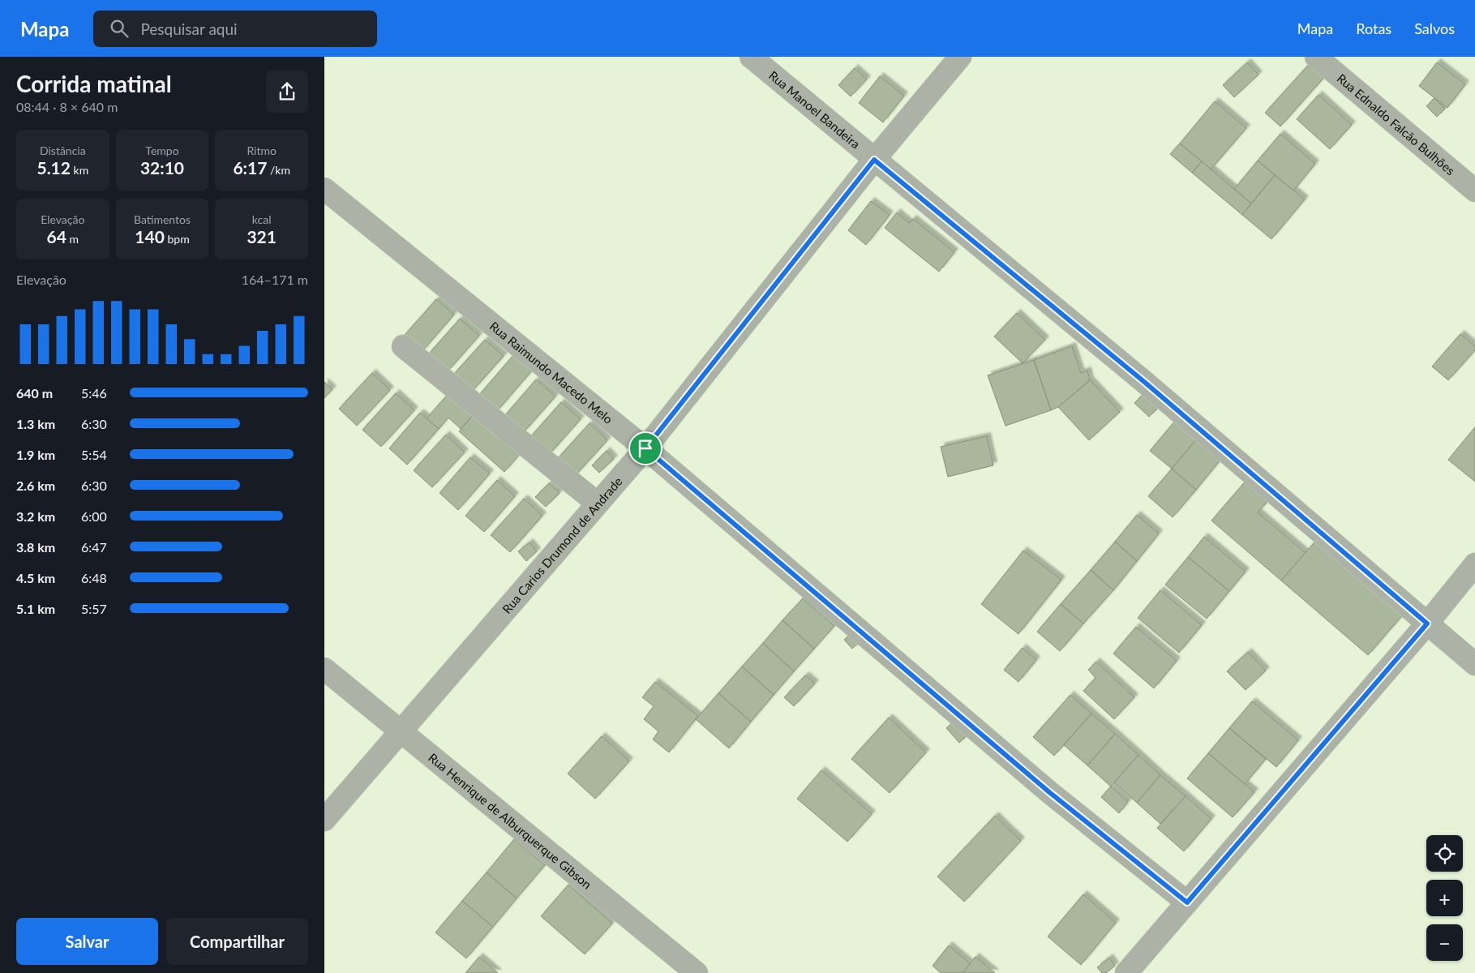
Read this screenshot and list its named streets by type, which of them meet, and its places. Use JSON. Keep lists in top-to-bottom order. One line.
{"streets":{"street":["Rua Manoel Bandeira","Rua Ednaldo Falcão Bulhões","Rua Raimundo Macedo Melo","Rua Carios Drumond de Andrade","Rua Henrique de Alburquerque Gibson"]},"crossings":[["Rua Manoel Bandeira","Rua Carios Drumond de Andrade"],["Rua Raimundo Macedo Melo","Rua Carios Drumond de Andrade"],["Rua Carios Drumond de Andrade","Rua Henrique de Alburquerque Gibson"]],"page":{"header":"Mapa","search":"Pesquisar aqui","nav":["Mapa","Rotas","Salvos"],"heading":["Corrida matinal","08:44 · 8 × 640 m"],"stats":[["Distância","5.12 km"],["Tempo","32:10"],["Ritmo","6:17 /km"],["Elevação","64 m"],["Batimentos","140 bpm"],["kcal","321"]],"chart":["Elevação","164–171 m"],"list":[{"name":"640 m","note":"5:46"},{"name":"1.3 km","note":"6:30"},{"name":"1.9 km","note":"5:54"},{"name":"2.6 km","note":"6:30"},{"name":"3.2 km","note":"6:00"},{"name":"3.8 km","note":"6:47"},{"name":"4.5 km","note":"6:48"},{"name":"5.1 km","note":"5:57"}],"map_buttons":["+","−"],"buttons":["Salvar","Compartilhar"]}}
